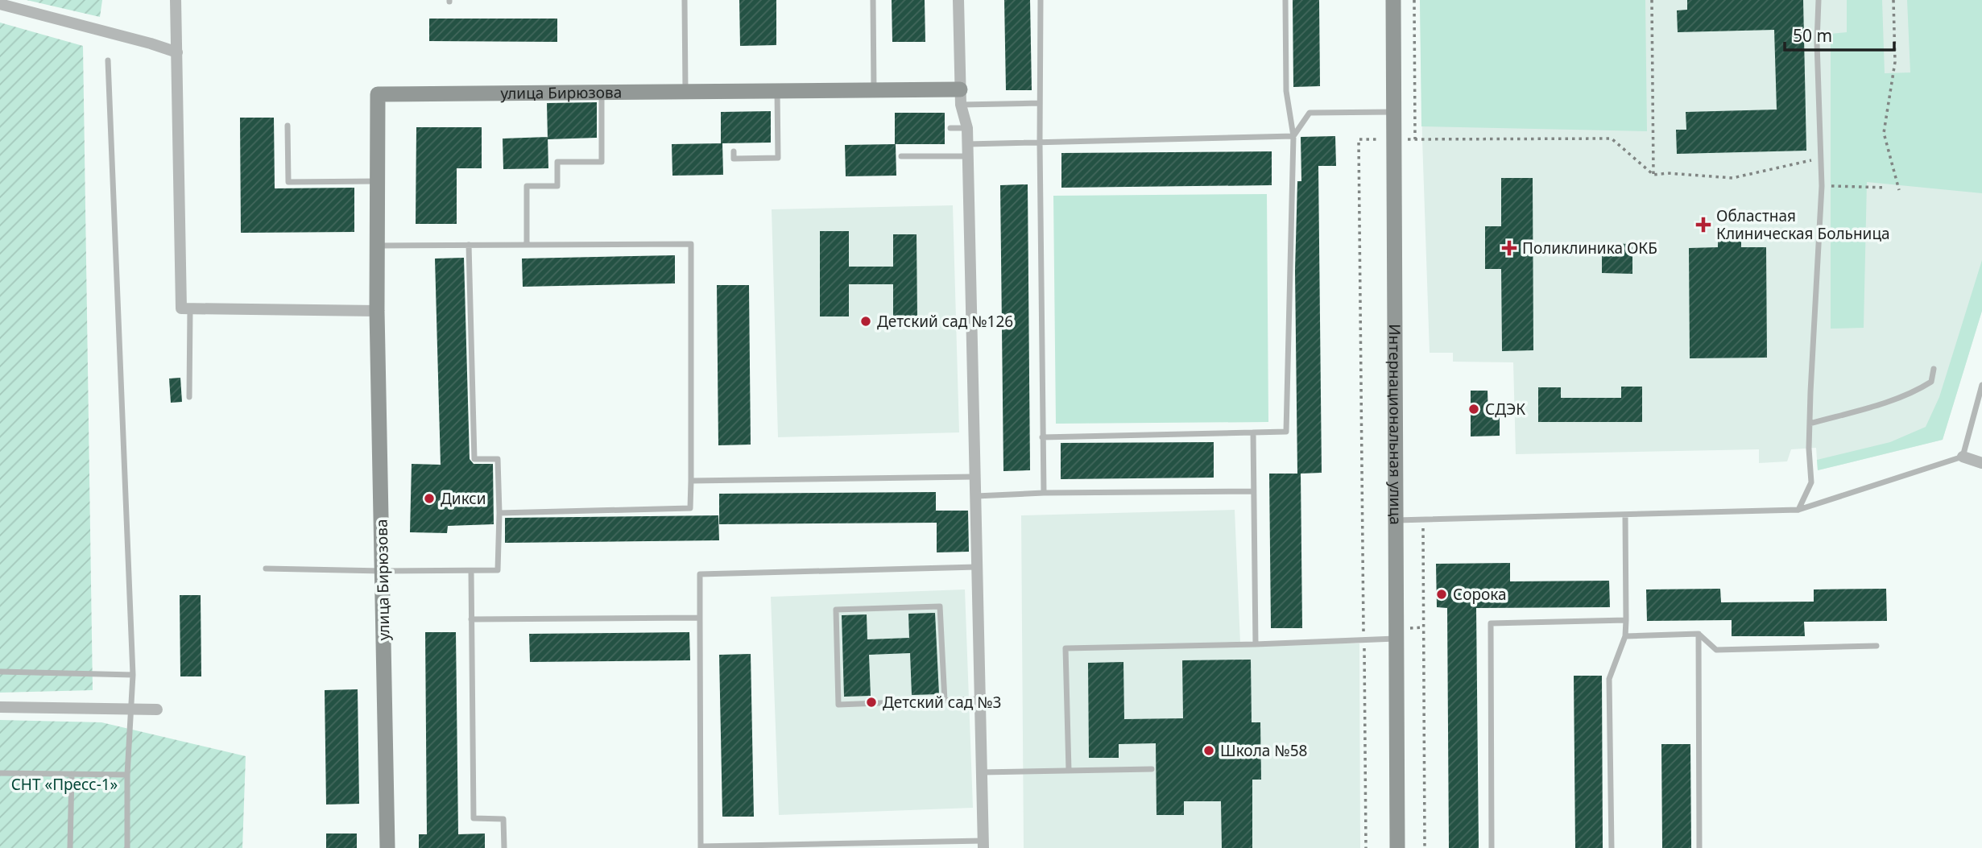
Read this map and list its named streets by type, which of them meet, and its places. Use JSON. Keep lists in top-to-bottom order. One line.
{"streets":{"street":["улица Бирюзова","Интернациональная улица"]},"parks":["СНТ «Пресс-1»"],"places":{"health":["Областная Клиническая Больница","Поликлиника ОКБ"],"other":["Детский сад №126","СДЭК","Дикси","Сорока","Детский сад №3","Школа №58"]},"scale_bar":"50 m"}
